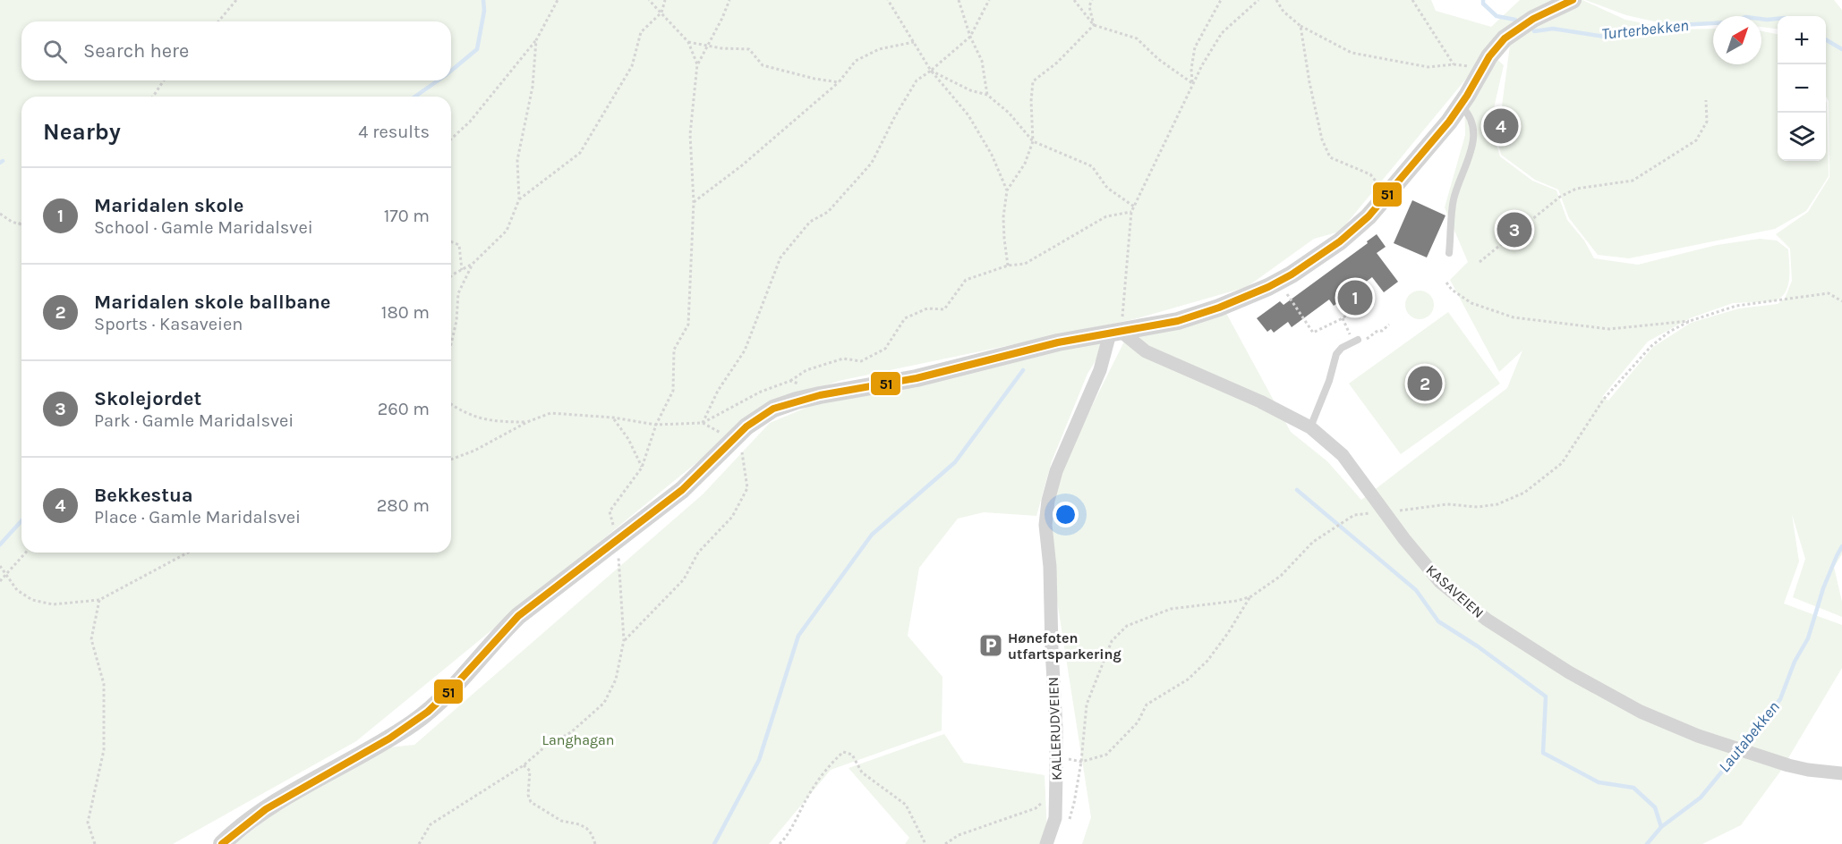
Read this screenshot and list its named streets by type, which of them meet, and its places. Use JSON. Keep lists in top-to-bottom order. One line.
{"streets":{"street":["KASAVEIEN","KALLERUDVEIEN"]},"crossings":[["KASAVEIEN","KALLERUDVEIEN"]],"water":["Turterbekken","Lautabekken"],"parks":["Langhagan"],"places":{"parking":["Hønefoten utfartsparkering"]},"lines":["transit line 51"],"north":"top right","page":{"map_buttons":["+","−"],"search":"Search here","heading":["Nearby","4 results"],"pins":["4","3","1","2"],"list":[{"mark":"1","name":"Maridalen skole","note":"School · Gamle Maridalsvei","value":"170 m"},{"mark":"2","name":"Maridalen skole ballbane","note":"Sports · Kasaveien","value":"180 m"},{"mark":"3","name":"Skolejordet","note":"Park · Gamle Maridalsvei","value":"260 m"},{"mark":"4","name":"Bekkestua","note":"Place · Gamle Maridalsvei","value":"280 m"}]}}
